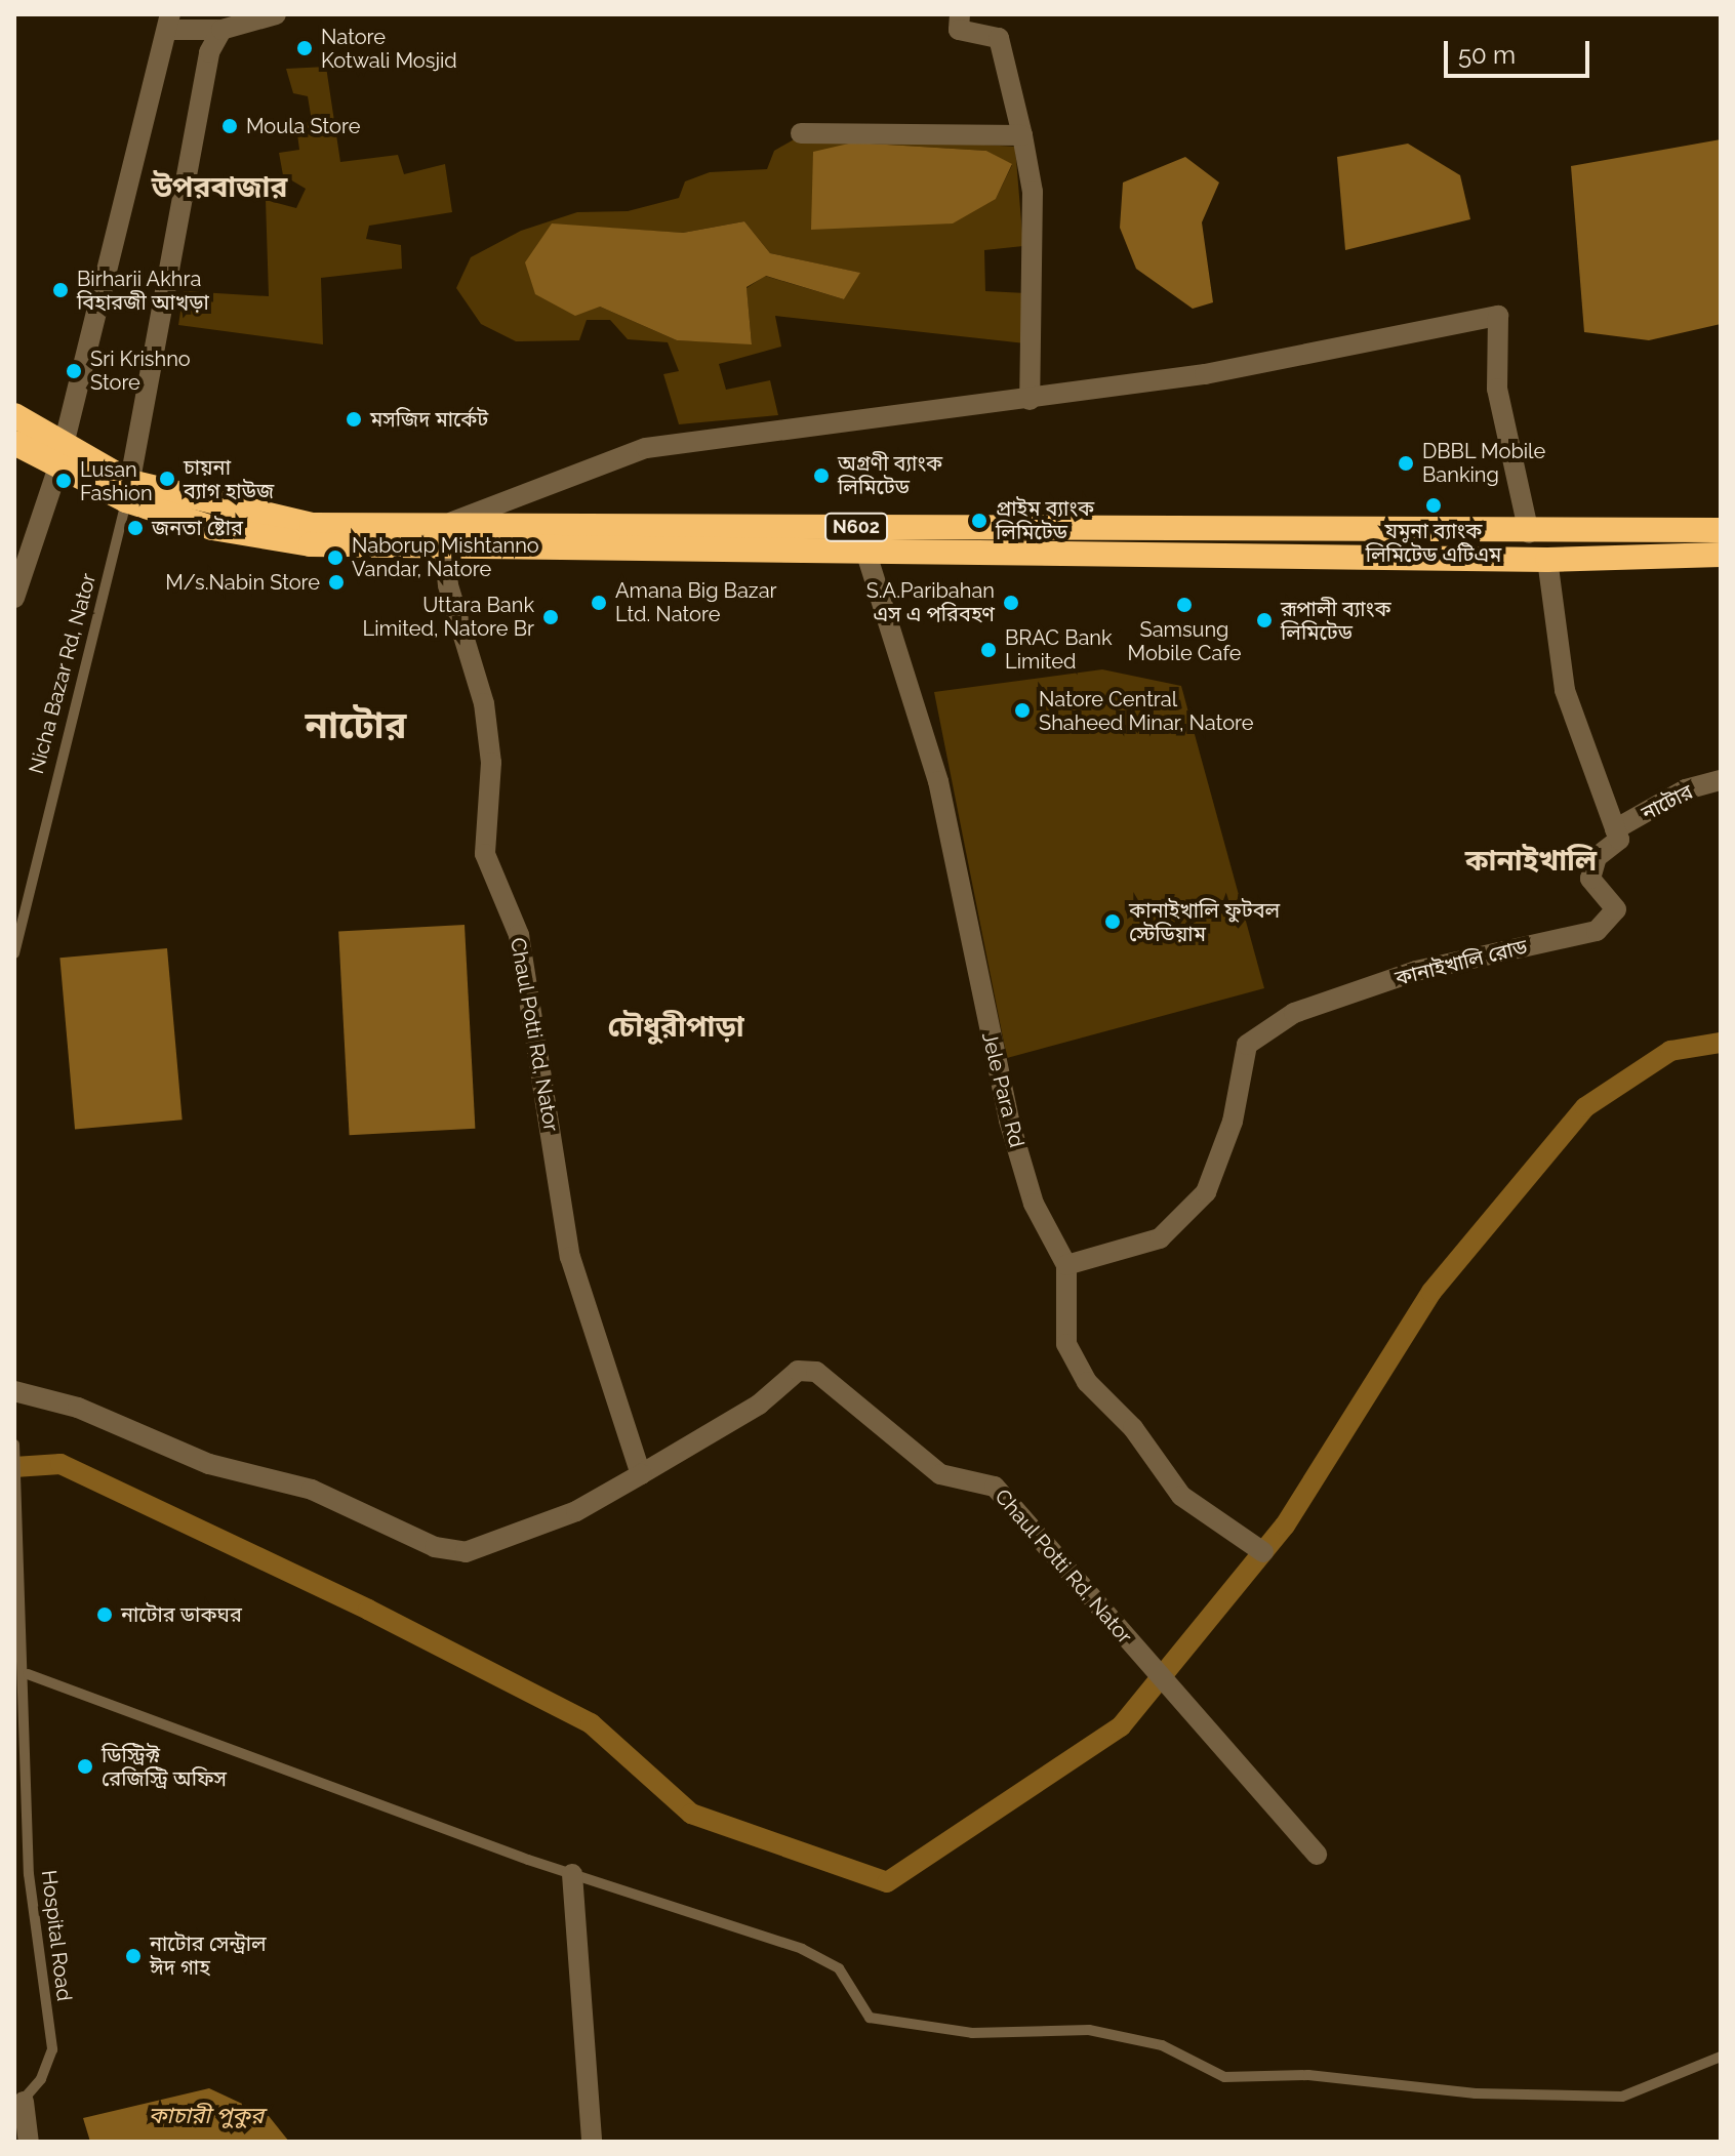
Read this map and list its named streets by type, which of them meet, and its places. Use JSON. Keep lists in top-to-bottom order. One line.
{"streets":{"highway":["N602"],"street":["নাটোর","কানাইখালি রোড","Chaul Potti Rd, Nator","Jele Para Rd"],"lane":["Nicha Bazar Rd, Nator","Hospital Road"]},"crossings":[["N602","Nicha Bazar Rd, Nator"],["N602","Chaul Potti Rd, Nator"],["N602","Jele Para Rd"],["নাটোর","কানাইখালি রোড"],["কানাইখালি রোড","Jele Para Rd"]],"districts":["উপরবাজার","নাটোর","কানাইখালি","চৌধুরীপাড়া"],"water":["কাচারী পুকুর"],"places":["Natore Kotwali Mosjid","Moula Store","Birharji Akhra বিহারজী আখড়া","Sri Krishno Store","মসজিদ মার্কেট","DBBL Mobile Banking","অগ্রণী ব্যাংক লিমিটেড","চায়না ব্যাগ হাউজ","Lusan Fashion","যমুনা ব্যাংক লিমিটেড এটিএম","প্রাইম ব্যাংক লিমিটেড","জনতা ষ্টোর","Naborup Mishtanno Vandar, Natore","M/s.Nabin Store","Amana Big Bazar Ltd. Natore","S.A.Paribahan এস এ পরিবহণ","Samsung Mobile Cafe","Uttara Bank Limited, Natore Br","রূপালী ব্যাংক লিমিটেড","BRAC Bank Limited","Natore Central Shaheed Minar, Natore","কানাইখালি ফুটবল স্টেডিয়াম","নাটোর ডাকঘর","ডিস্ট্রিক্ট রেজিস্ট্রি অফিস","নাটোর সেন্ট্রাল ঈদ গাহ"],"scale_bar":"50 m"}
